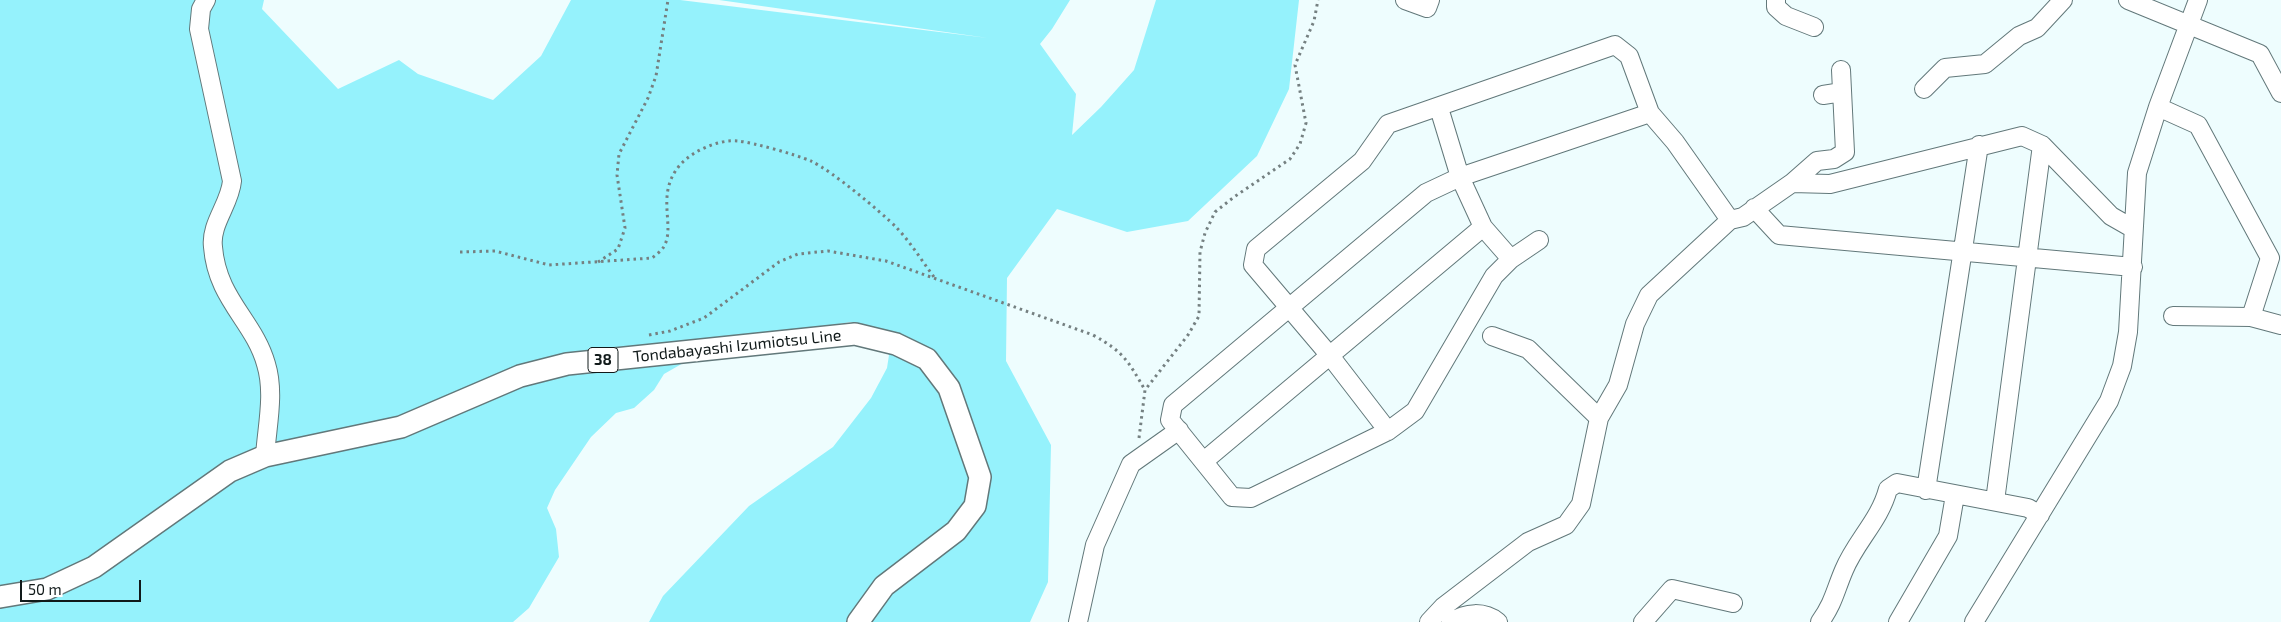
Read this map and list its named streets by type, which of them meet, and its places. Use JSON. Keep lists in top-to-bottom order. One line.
{"streets":{"main road":["Tondabayashi Izumiotsu Line","38"]},"scale_bar":"50 m"}
